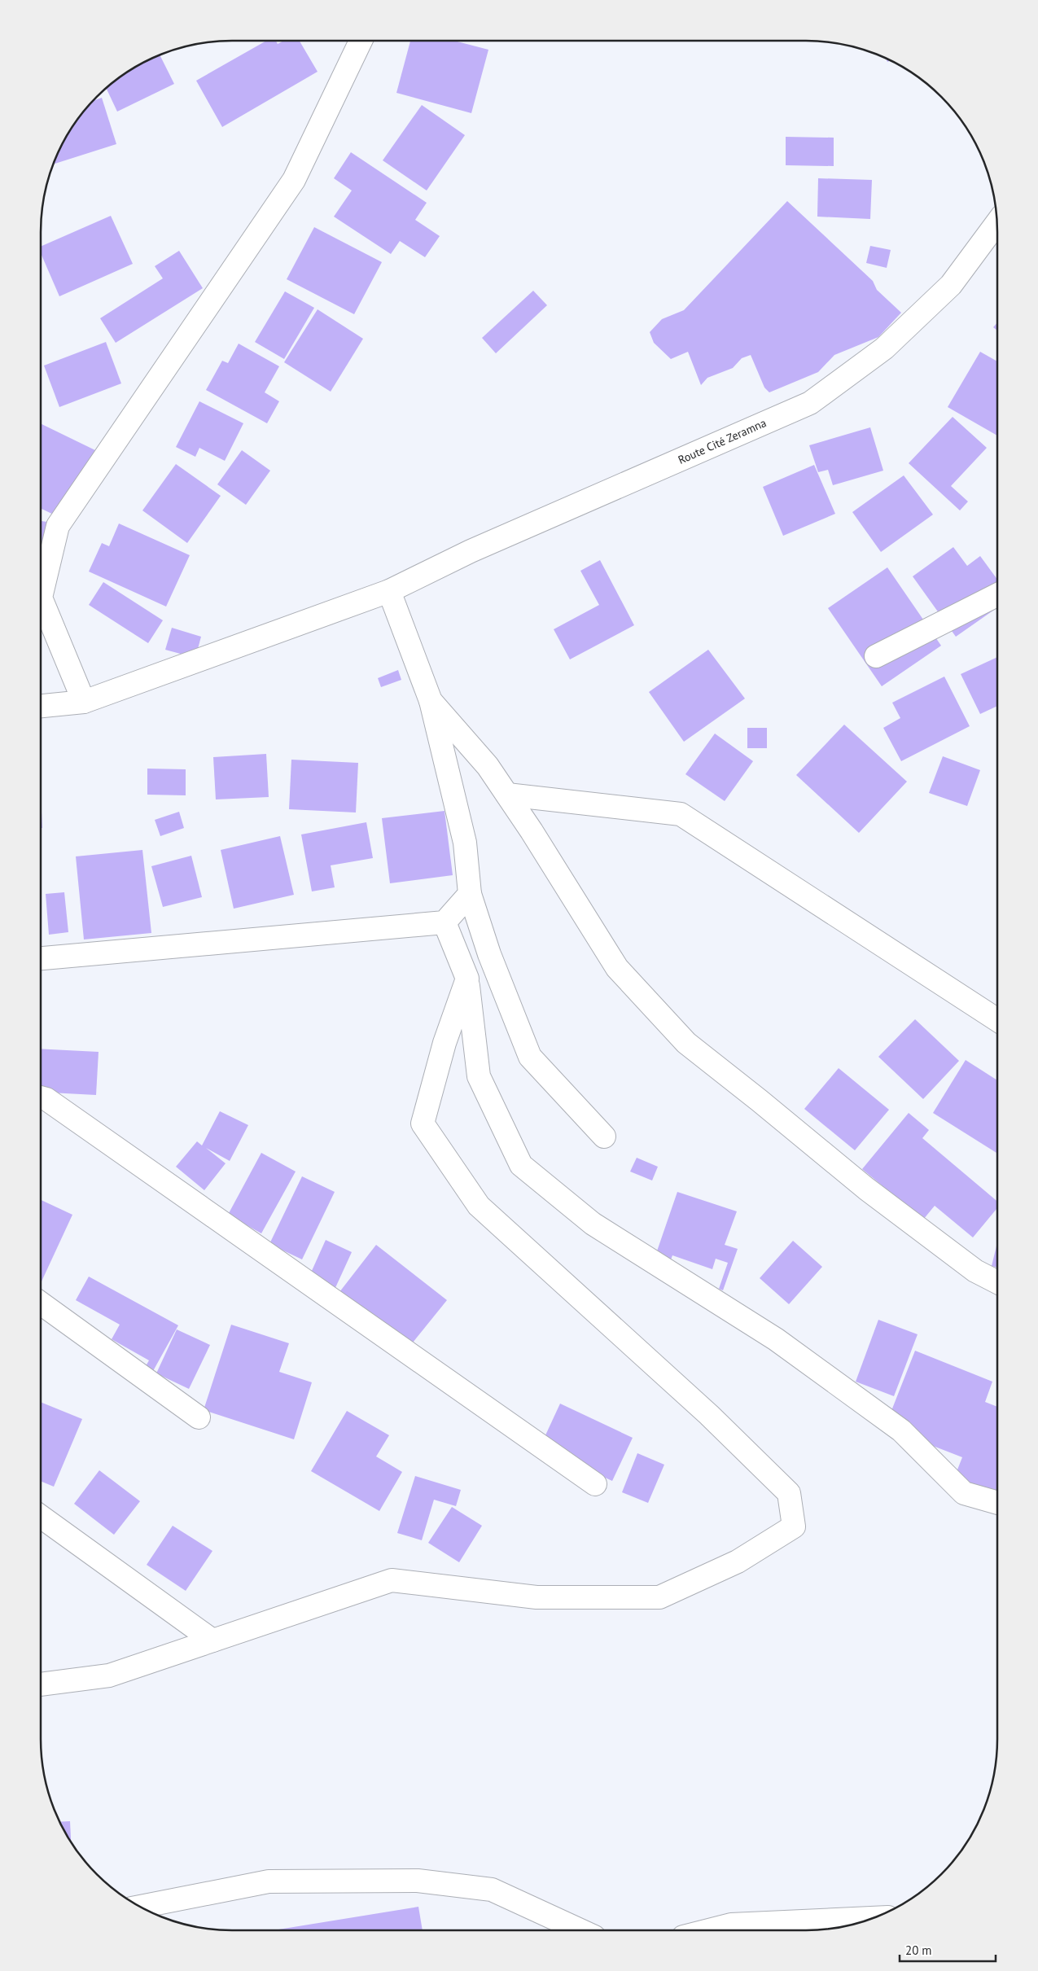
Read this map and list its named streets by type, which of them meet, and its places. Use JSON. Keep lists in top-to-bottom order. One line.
{"streets":{"street":["Route Cité Zeramna"]},"scale_bar":"20 m"}
